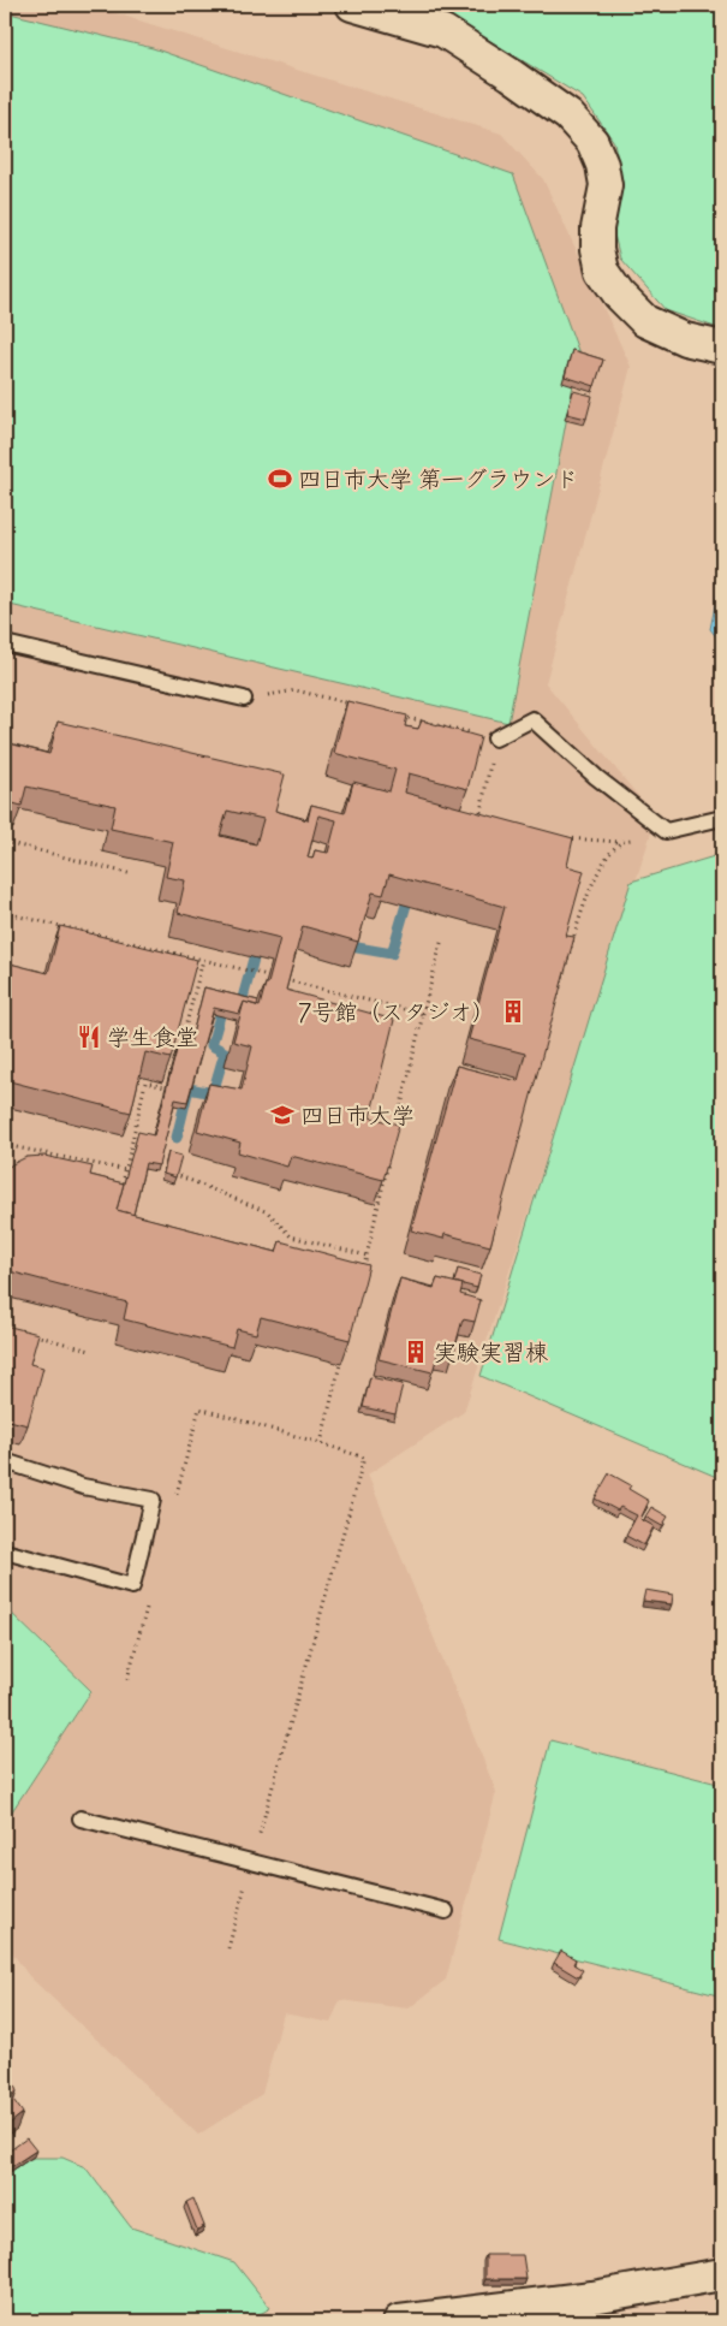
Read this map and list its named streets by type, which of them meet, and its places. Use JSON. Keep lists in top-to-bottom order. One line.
{"places":{"sports":["四日市大学 第一グラウンド"],"building":["7号館（スタジオ）","実験実習棟"],"restaurant":["学生食堂"],"school or university":["四日市大学"]}}
